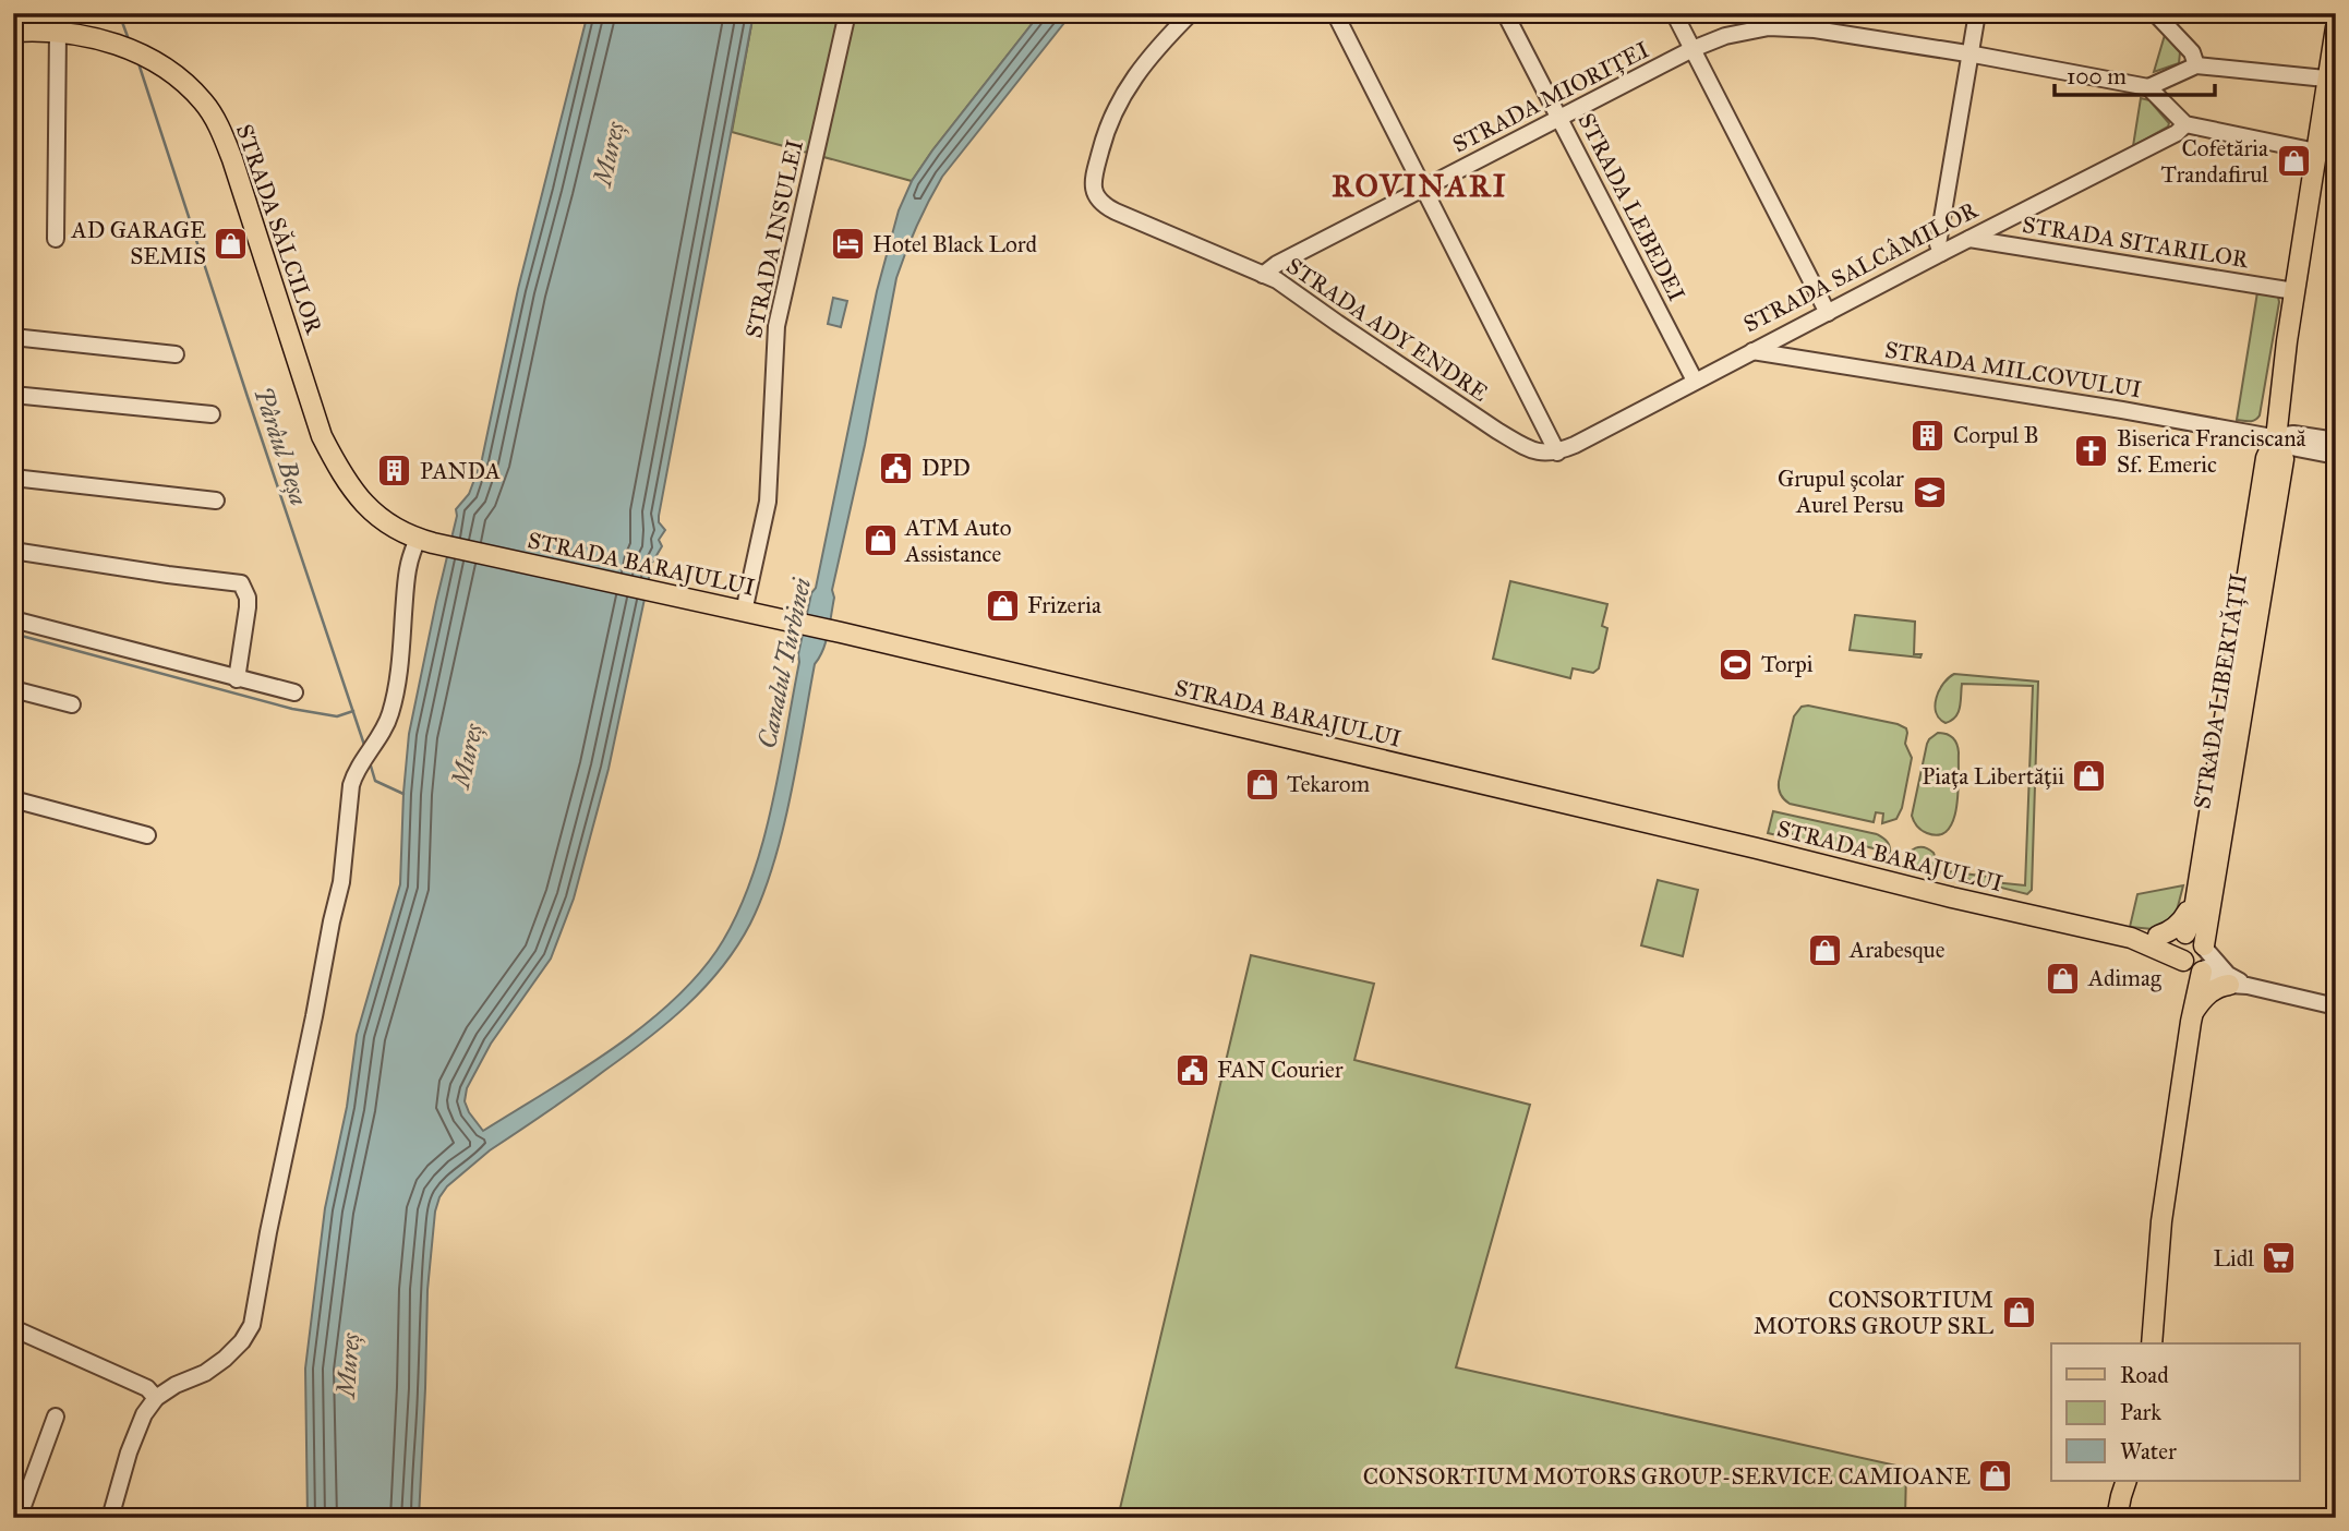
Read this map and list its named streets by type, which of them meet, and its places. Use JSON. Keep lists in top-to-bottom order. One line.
{"streets":{"main road":["STRADA SĂLCILOR","STRADA BARAJULUI","STRADA LIBERTĂȚII"],"street":["STRADA MIORIȚEI","STRADA LEBEDEI","STRADA INSULEI","STRADA SITARILOR","STRADA SALCÂMILOR","STRADA ADY ENDRE","STRADA MILCOVULUI"]},"crossings":[["STRADA MIORIȚEI","STRADA LEBEDEI"],["STRADA MIORIȚEI","STRADA ADY ENDRE"],["STRADA LEBEDEI","STRADA SALCÂMILOR"],["STRADA SĂLCILOR","STRADA BARAJULUI"],["STRADA INSULEI","STRADA BARAJULUI"],["STRADA SITARILOR","STRADA SALCÂMILOR"],["STRADA SITARILOR","STRADA LIBERTĂȚII"],["STRADA SALCÂMILOR","STRADA ADY ENDRE"],["STRADA SALCÂMILOR","STRADA MILCOVULUI"],["STRADA MILCOVULUI","STRADA LIBERTĂȚII"],["STRADA BARAJULUI","STRADA LIBERTĂȚII"]],"districts":["ROVINARI"],"water":["Mureș","Pârâul Beșa","Canalul Turbinei"],"places":{"shop":["Cofetăria Trandafirul","AD GARAGE SEMIS","ATM Auto Assistance","Frizeria","Piața Libertății","Tekarom","Arabesque","Adimag","CONSORTIUM MOTORS GROUP SRL","CONSORTIUM MOTORS GROUP-SERVICE CAMIOANE"],"hotel":["Hotel Black Lord"],"building":["Corpul B","PANDA"],"church":["Biserica Franciscană Sf. Emeric"],"public building":["DPD","FAN Courier"],"school or university":["Grupul școlar Aurel Persu"],"sports":["Torpi"],"supermarket":["Lidl"]},"legend":["Road","Park","Water"],"scale_bar":"100 m"}
